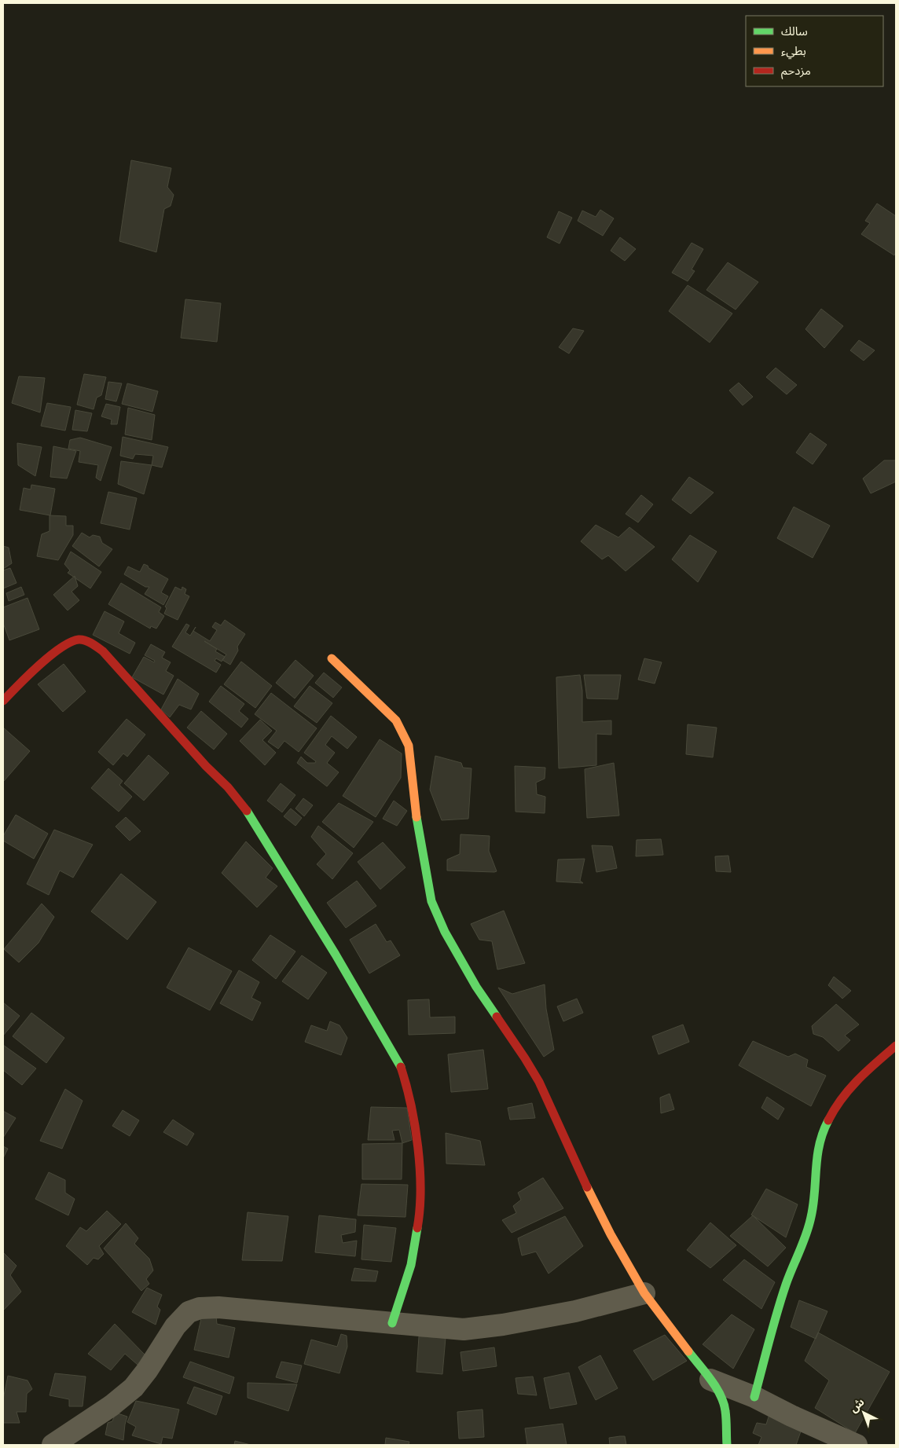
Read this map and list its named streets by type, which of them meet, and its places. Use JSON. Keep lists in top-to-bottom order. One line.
{"legend":["سالك","بطيء","مزدحم"],"north":"top left"}
